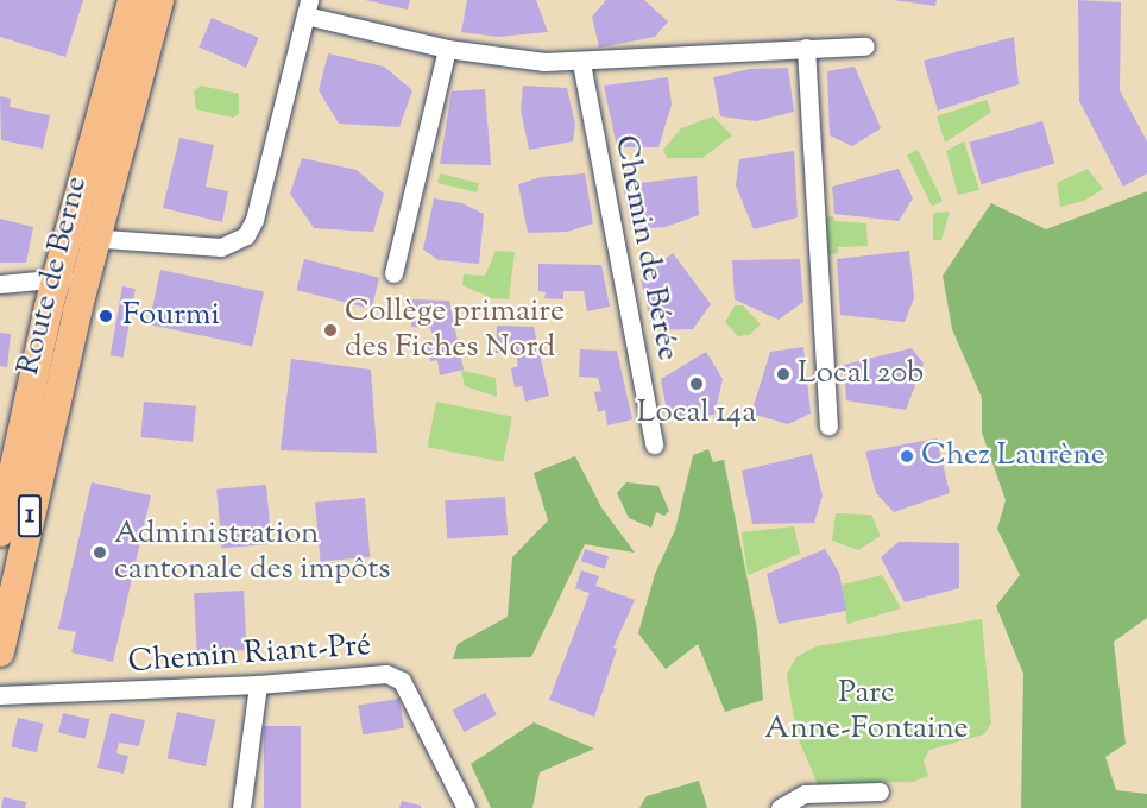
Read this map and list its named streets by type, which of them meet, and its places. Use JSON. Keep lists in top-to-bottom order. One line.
{"streets":{"main road":["Route de Berne","1"],"street":["Chemin de Bérée","Chemin Riant-Pré"]},"parks":["Parc Anne-Fontaine"],"places":["Fourmi","Collège primaire des Fiches Nord","Local 20b","Local 14a","Chez Laurène","Administration cantonale des impôts"]}
